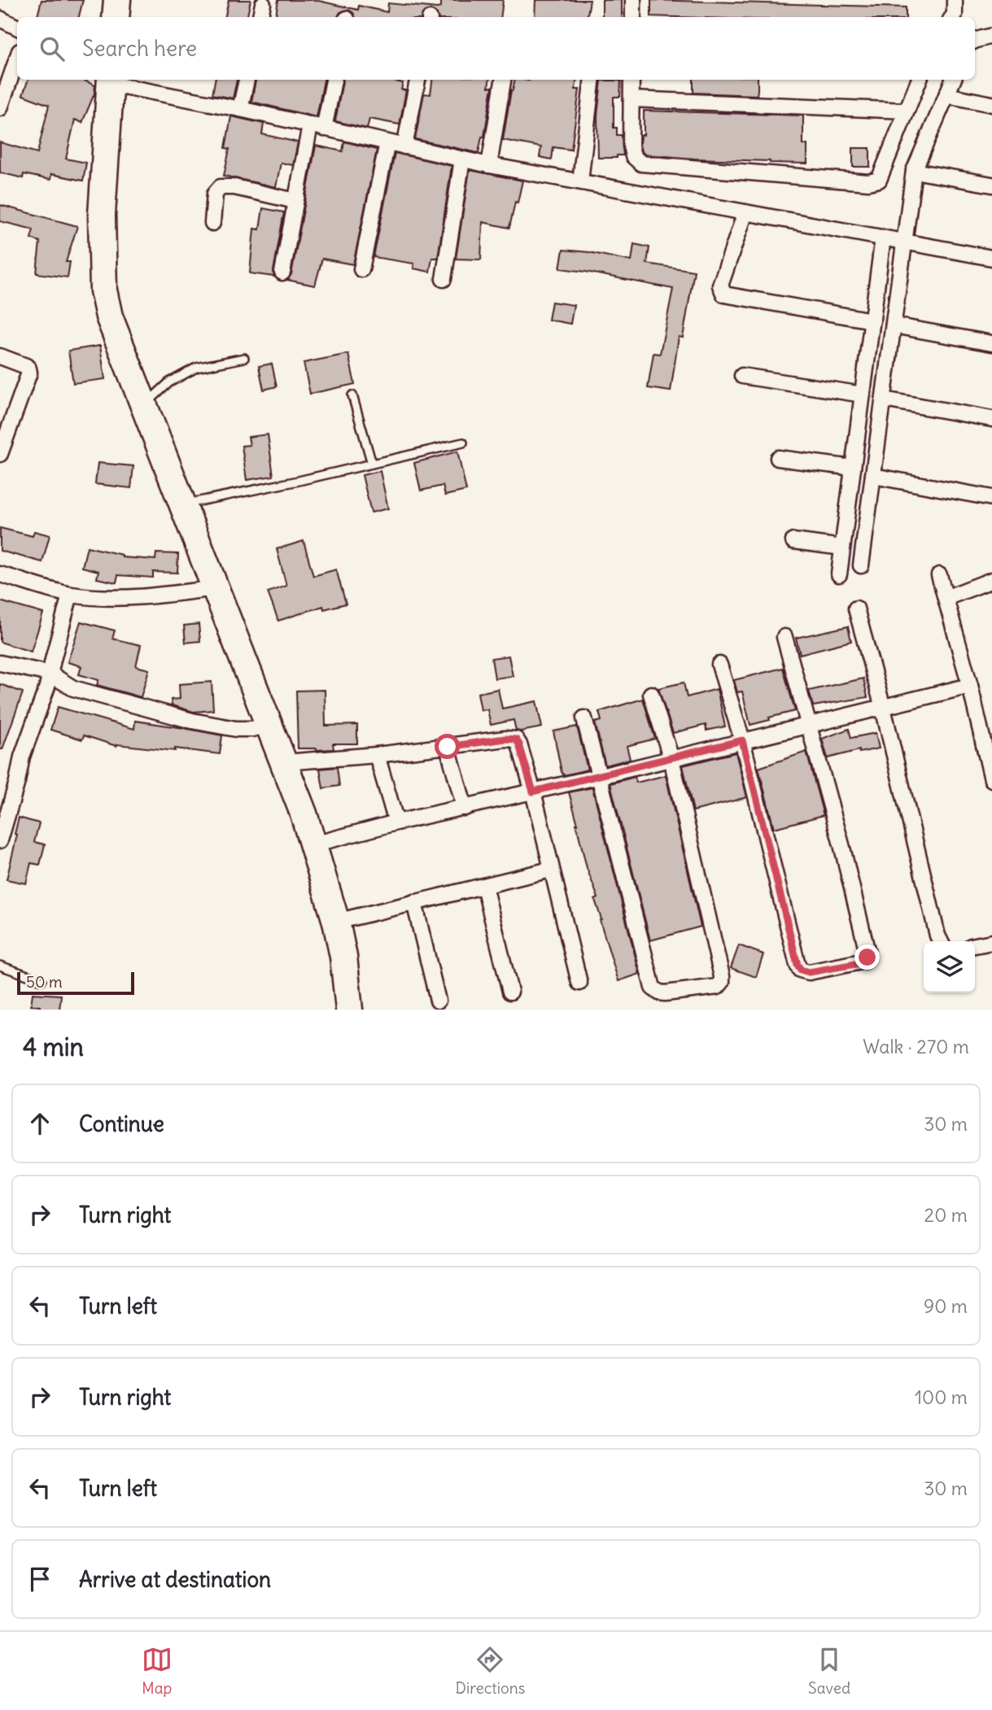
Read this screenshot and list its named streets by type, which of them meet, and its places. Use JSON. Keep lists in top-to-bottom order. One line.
{"scale_bar":"50 m","page":{"search":"Search here","scale":"50 m","heading":["4 min","Walk · 270 m"],"list":[["Continue","30 m"],["Turn right","20 m"],["Turn left","90 m"],["Turn right","100 m"],["Turn left","30 m"],"Arrive at destination"],"nav":["Map","Directions","Saved"]}}
